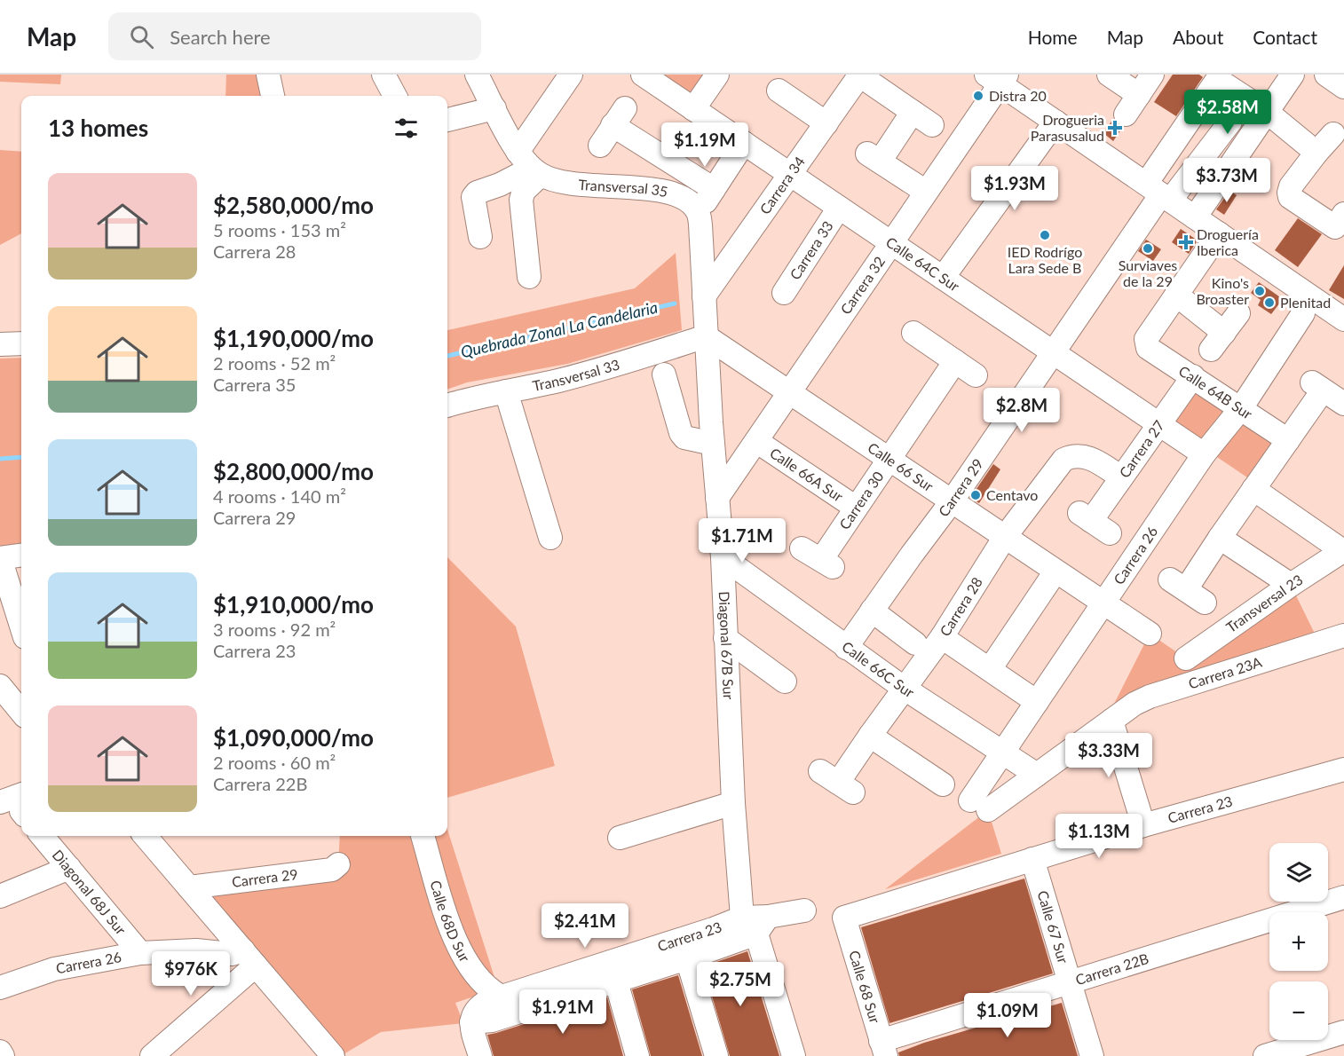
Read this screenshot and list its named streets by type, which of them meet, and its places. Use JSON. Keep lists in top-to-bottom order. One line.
{"streets":{"street":["Carrera 34","Transversal 35","Carrera 33","Calle 64C Sur","Carrera 32","Transversal 33","Calle 64B Sur","Carrera 27","Calle 66 Sur","Calle 66A Sur","Carrera 29","Carrera 30","Carrera 26","Transversal 23","Carrera 28","Diagonal 67B Sur","Calle 66C Sur","Carrera 23A","Carrera 23","Diagonal 68J Sur","Calle 68D Sur","Calle 67 Sur","Carrera 22B","Calle 68 Sur"]},"crossings":[["Carrera 34","Calle 64C Sur"],["Carrera 34","Diagonal 67B Sur"],["Transversal 35","Diagonal 67B Sur"],["Carrera 33","Calle 64C Sur"],["Calle 64C Sur","Carrera 32"],["Calle 64C Sur","Carrera 27"],["Calle 64C Sur","Carrera 29"],["Calle 64C Sur","Carrera 26"],["Carrera 32","Calle 66 Sur"],["Carrera 32","Calle 66A Sur"],["Carrera 32","Diagonal 67B Sur"],["Transversal 33","Calle 66 Sur"],["Transversal 33","Diagonal 67B Sur"],["Calle 64B Sur","Carrera 27"],["Calle 64B Sur","Carrera 26"],["Carrera 27","Carrera 28"],["Calle 66 Sur","Carrera 29"],["Calle 66 Sur","Carrera 30"],["Calle 66 Sur","Carrera 26"],["Calle 66 Sur","Carrera 28"],["Calle 66 Sur","Diagonal 67B Sur"],["Calle 66A Sur","Carrera 30"],["Carrera 29","Calle 66C Sur"],["Carrera 26","Calle 66C Sur"],["Carrera 26","Carrera 23A"],["Carrera 26","Diagonal 68J Sur"],["Carrera 28","Calle 66C Sur"],["Diagonal 67B Sur","Calle 66C Sur"],["Diagonal 67B Sur","Carrera 23"],["Calle 66C Sur","Carrera 23A"],["Carrera 23","Calle 68D Sur"],["Carrera 23","Calle 67 Sur"],["Carrera 23","Calle 68 Sur"],["Calle 67 Sur","Carrera 22B"],["Carrera 22B","Calle 68 Sur"]],"water":["Quebrada Zonal La Candelaria"],"places":{"other":["Distra 20","IED Rodrígo Lara Sede B","Surviaves de la 29","Kino's Broaster","Plenitad","Centavo"],"health":["Drogueria Parasusalud","Droguería Iberica"]},"page":{"header":"Map","search":"Search here","nav":["Home","Map","About","Contact"],"price":["$2.58M","$1.19M","$3.73M","$1.93M","$2.8M","$1.71M","$3.33M","$1.13M","$2.41M","$976K","$2.75M","$1.91M","$1.09M"],"heading":"13 homes","list":[{"name":"$2,580,000/mo","note":"5 rooms · 153 m² · Carrera 28"},{"name":"$1,190,000/mo","note":"2 rooms · 52 m² · Carrera 35"},{"name":"$2,800,000/mo","note":"4 rooms · 140 m² · Carrera 29"},{"name":"$1,910,000/mo","note":"3 rooms · 92 m² · Carrera 23"},{"name":"$1,090,000/mo","note":"2 rooms · 60 m² · Carrera 22B"}],"map_buttons":["+","−"]}}
